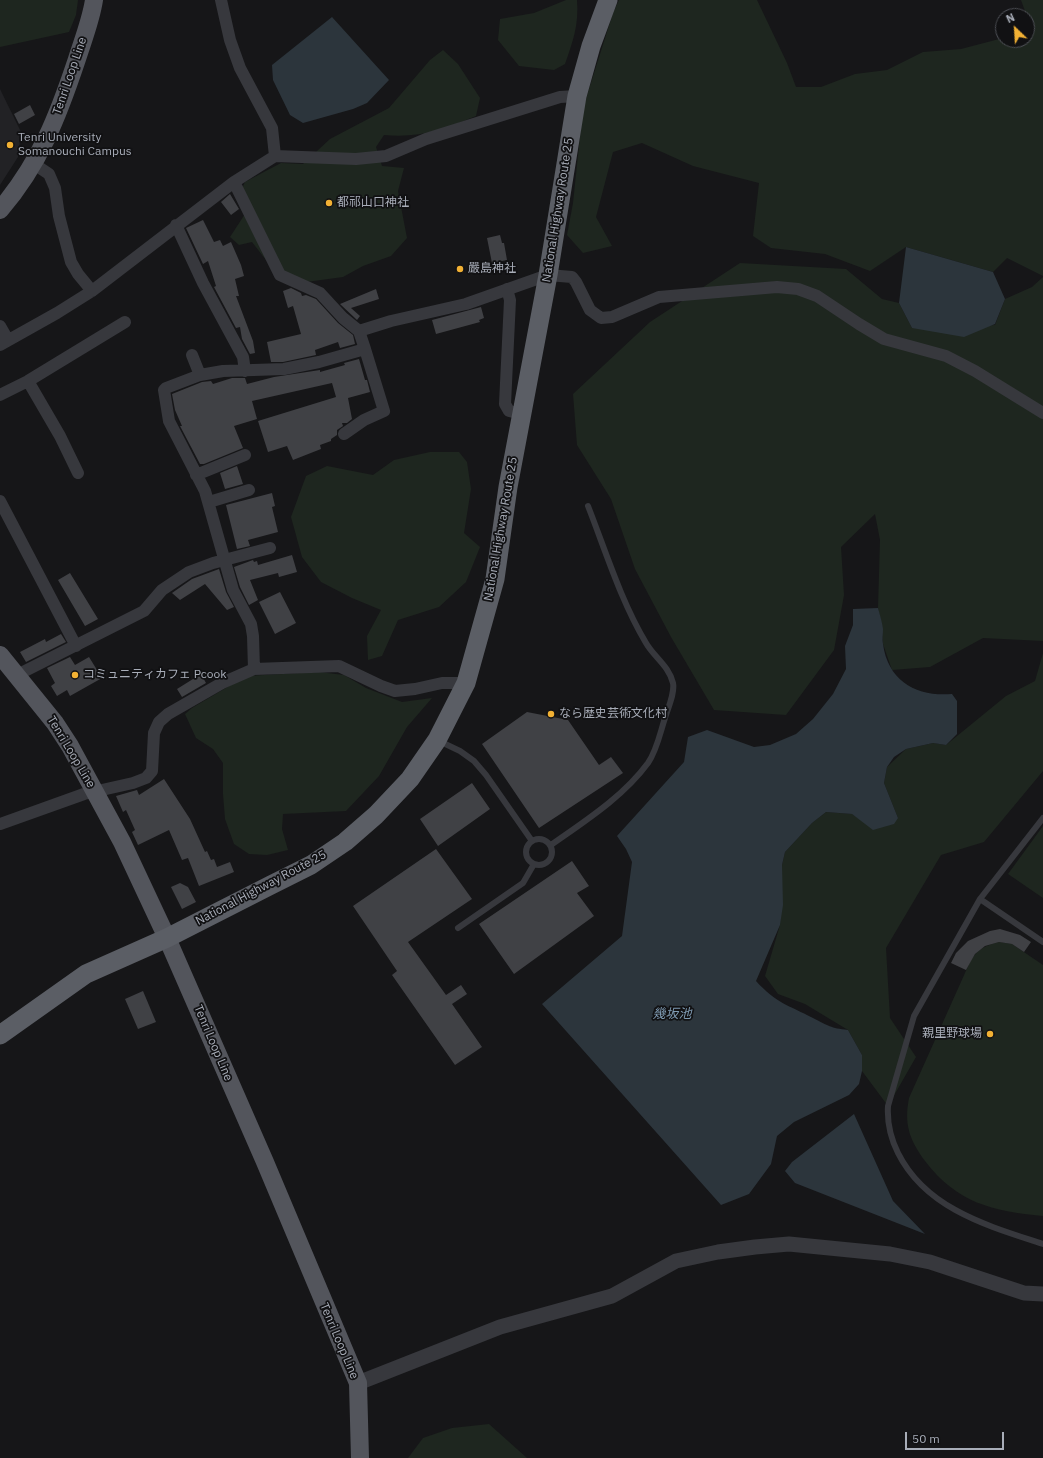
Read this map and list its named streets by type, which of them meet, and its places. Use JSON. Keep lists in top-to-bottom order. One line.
{"streets":{"highway":["National Highway Route 25"],"main road":["Tenri Loop Line"]},"crossings":[["Tenri Loop Line","National Highway Route 25"]],"water":["幾坂池"],"places":["Tenri University Somanouchi Campus","都祁山口神社","嚴島神社","コミュニティカフェ Pcook","なら歴史芸術文化村","親里野球場"],"scale_bar":"50 m","north":"top left"}
